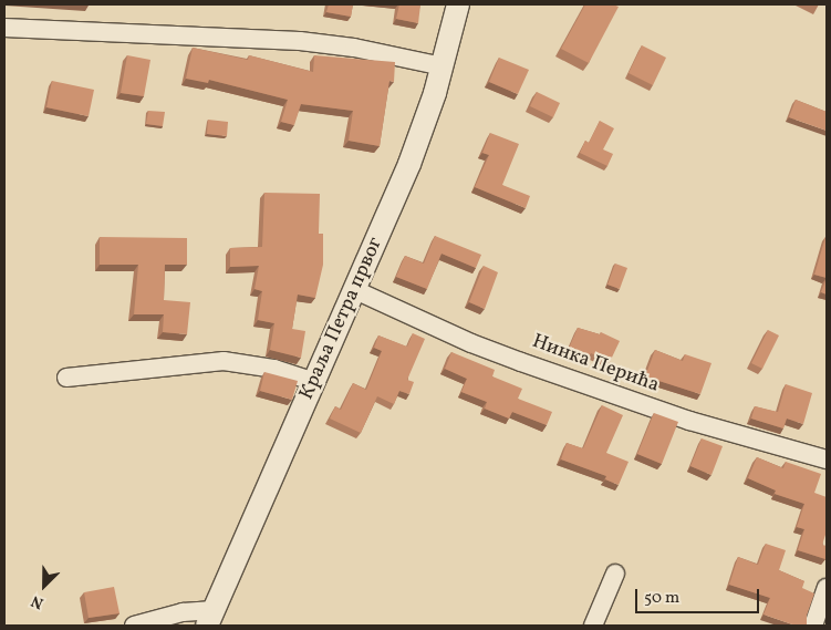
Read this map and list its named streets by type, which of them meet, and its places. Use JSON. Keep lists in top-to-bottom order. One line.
{"streets":{"street":["Краља Петра првог","Нинка Перића"]},"crossings":[["Краља Петра првог","Нинка Перића"]],"scale_bar":"50 m","north":"bottom left"}
